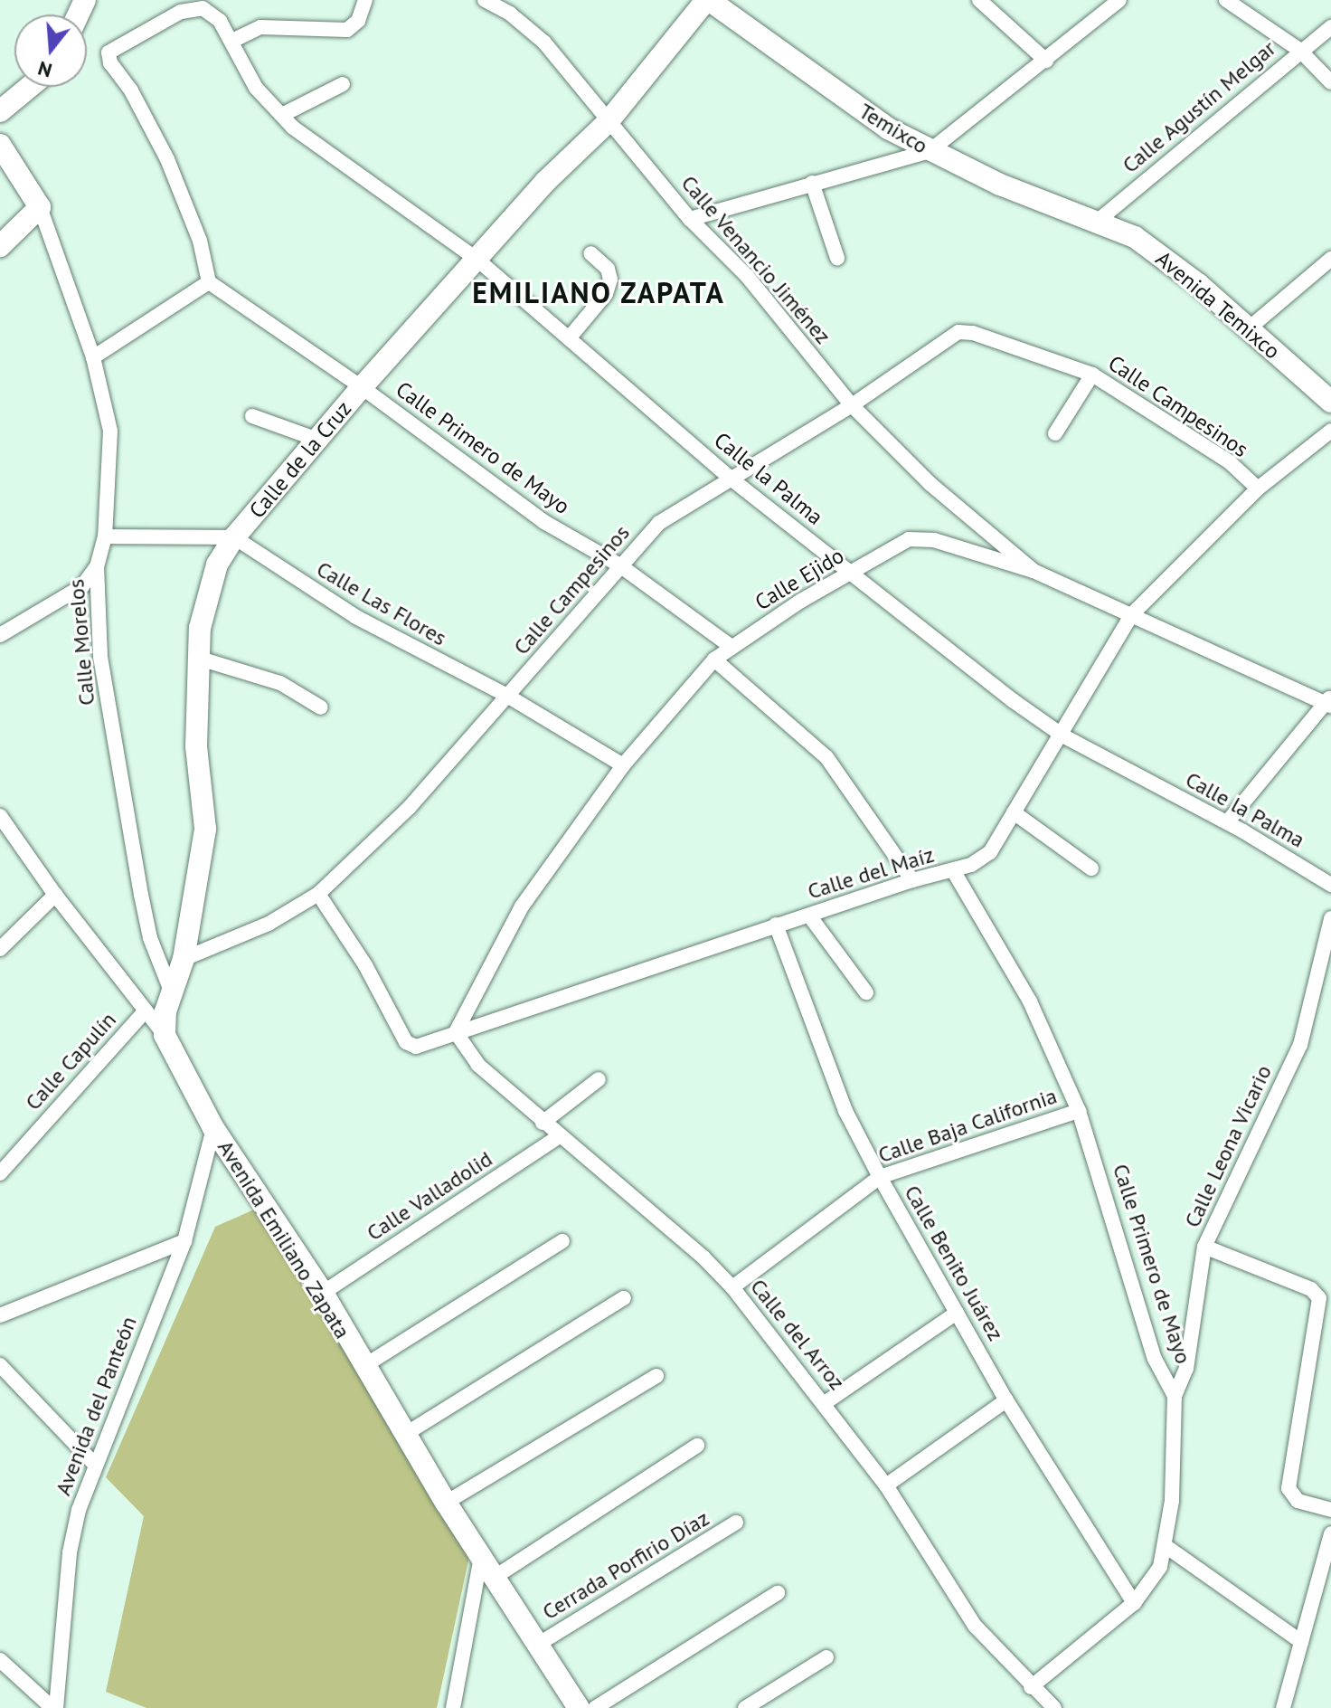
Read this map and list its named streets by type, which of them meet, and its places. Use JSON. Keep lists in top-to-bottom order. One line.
{"streets":{"main road":["Temixco","Avenida Temixco","Calle de la Cruz","Avenida Emiliano Zapata"],"street":["Calle Agustín Melgar","Calle Venancio Jiménez","Calle Campesinos","Calle Primero de Mayo","Calle la Palma","Calle Ejido","Calle Las Flores","Calle Morelos","Calle del Maíz","Calle Capulín","Calle Baja California","Calle Leona Vicario","Calle Valladolid","Calle Benito Juárez","Calle del Arroz","Avenida del Panteón","Cerrada Porfirio Díaz"]},"crossings":[["Calle Agustín Melgar","Temixco"],["Calle Agustín Melgar","Avenida Temixco"],["Temixco","Avenida Temixco"],["Temixco","Calle de la Cruz"],["Calle Venancio Jiménez","Calle Campesinos"],["Calle Venancio Jiménez","Calle de la Cruz"],["Calle Venancio Jiménez","Calle Ejido"],["Calle Campesinos","Calle Primero de Mayo"],["Calle Campesinos","Calle de la Cruz"],["Calle Campesinos","Calle la Palma"],["Calle Campesinos","Calle Las Flores"],["Calle Campesinos","Calle del Maíz"],["Calle Primero de Mayo","Calle de la Cruz"],["Calle Primero de Mayo","Calle la Palma"],["Calle Primero de Mayo","Calle Ejido"],["Calle Primero de Mayo","Calle del Maíz"],["Calle Primero de Mayo","Calle Baja California"],["Calle Primero de Mayo","Calle Leona Vicario"],["Calle Primero de Mayo","Calle Benito Juárez"],["Calle Primero de Mayo","Calle del Arroz"],["Calle de la Cruz","Calle la Palma"],["Calle de la Cruz","Calle Las Flores"],["Calle de la Cruz","Calle Morelos"],["Calle de la Cruz","Avenida Emiliano Zapata"],["Calle la Palma","Calle Ejido"],["Calle la Palma","Calle del Maíz"],["Calle Ejido","Calle Las Flores"],["Calle Ejido","Calle del Maíz"],["Calle Ejido","Calle del Arroz"],["Calle del Maíz","Calle Benito Juárez"],["Calle del Maíz","Calle del Arroz"],["Calle Capulín","Avenida Emiliano Zapata"],["Calle Baja California","Calle Benito Juárez"],["Calle Baja California","Calle del Arroz"],["Calle Valladolid","Avenida Emiliano Zapata"],["Calle Valladolid","Calle del Arroz"],["Avenida Emiliano Zapata","Avenida del Panteón"],["Avenida Emiliano Zapata","Cerrada Porfirio Díaz"]],"districts":["EMILIANO ZAPATA"],"north":"bottom"}
